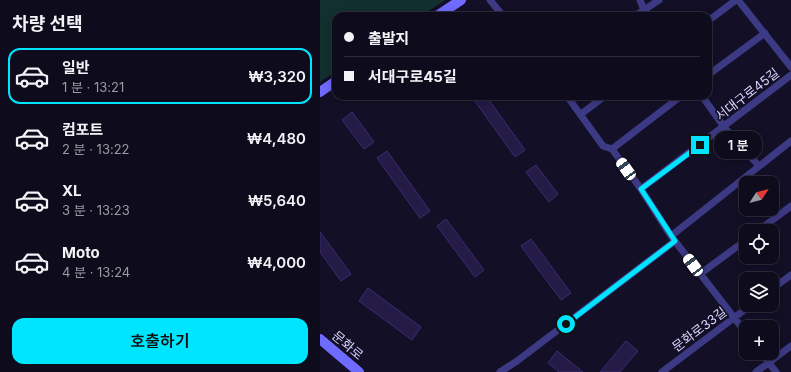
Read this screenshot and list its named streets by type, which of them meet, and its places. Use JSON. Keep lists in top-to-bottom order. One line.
{"streets":{"main road":["문화로"],"street":["서대구로45길","문화로33길"]},"north":"top right","page":{"heading":"차량 선택","banner":["출발지","서대구로45길"],"list":[{"name":"일반","note":"1 분 · 13:21","value":"₩3,320"},{"name":"컴포트","note":"2 분 · 13:22","value":"₩4,480"},{"name":"XL","note":"3 분 · 13:23","value":"₩5,640"},{"name":"Moto","note":"4 분 · 13:24","value":"₩4,000"}],"bubble":"1 분","map_buttons":"+","buttons":"호출하기"}}
